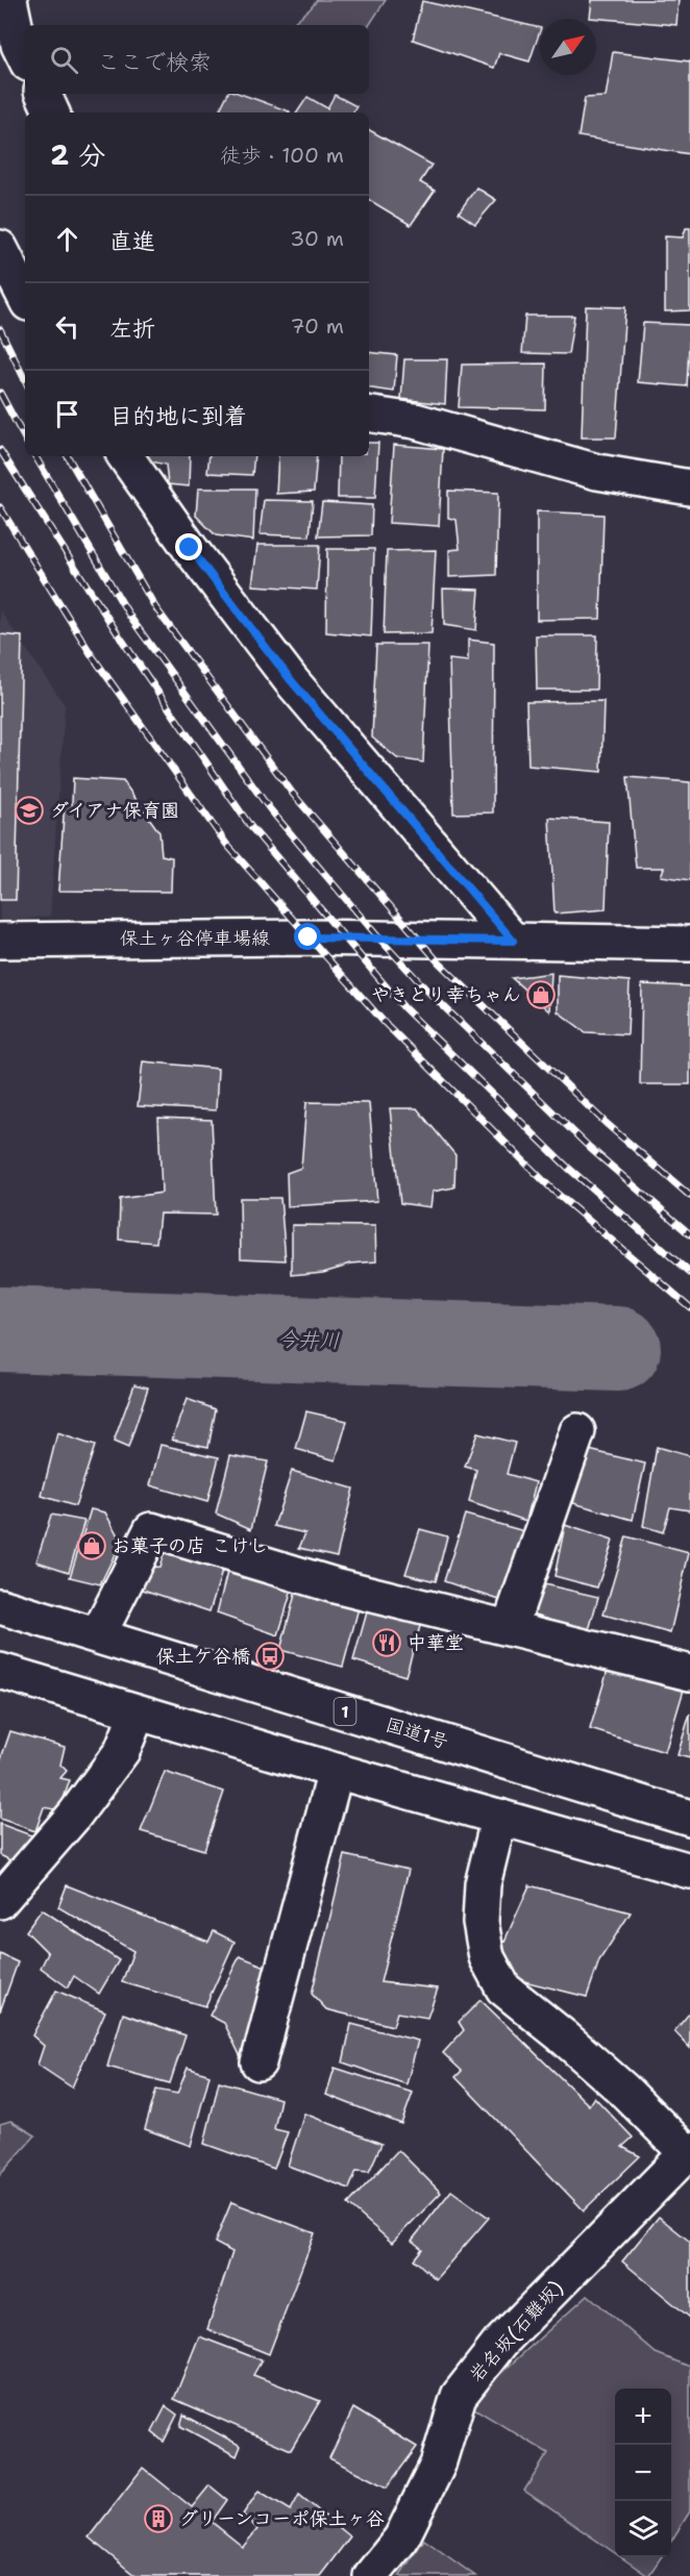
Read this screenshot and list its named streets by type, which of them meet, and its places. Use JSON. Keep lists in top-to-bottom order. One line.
{"streets":{"main road":["保土ヶ谷停車場線","1","国道1号","岩名坂(石難坂)"]},"water":["今井川"],"places":{"school or university":["ダイアナ保育園"],"shop":["やきとり幸ちゃん","お菓子の店 こけし"],"restaurant":["中華堂"],"bus stop":["保土ケ谷橋"],"building":["グリーンコーポ保土ヶ谷"]},"north":"top right","page":{"search":"ここで検索","heading":["2 分","徒歩 · 100 m"],"list":[["直進","30 m"],["左折","70 m"],"目的地に到着"],"map_buttons":["+","−"]}}
